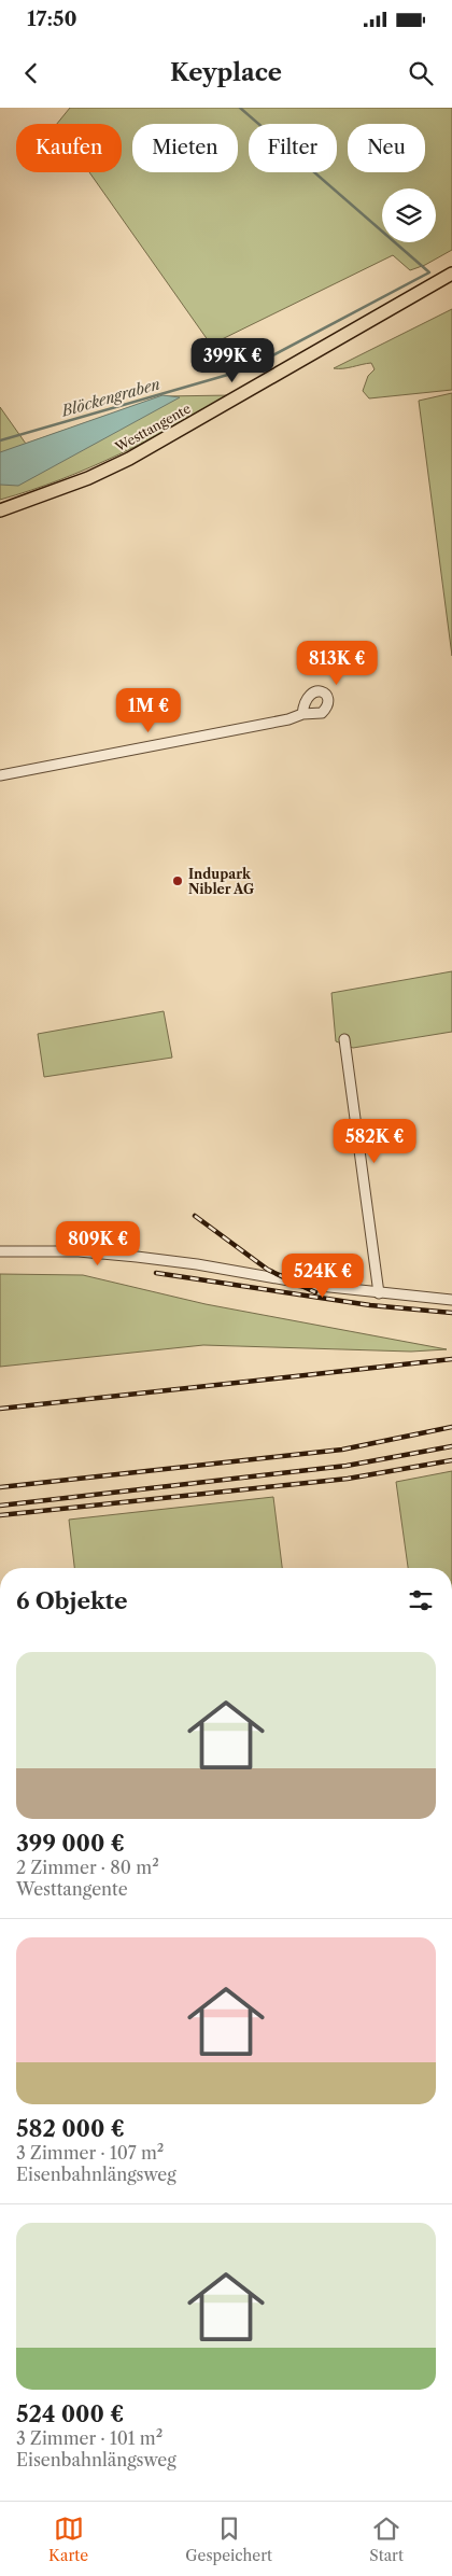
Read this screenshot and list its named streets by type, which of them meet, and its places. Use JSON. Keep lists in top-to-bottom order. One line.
{"streets":{"main road":["Westtangente"]},"water":["Blöckengraben"],"places":["Indupark Nibler AG"],"page":{"status":"17:50","header":"Keyplace","chip":["Kaufen","Mieten","Filter","Neu"],"price":["399K €","813K €","1M €","582K €","809K €","524K €"],"heading":"6 Objekte","list":[{"name":"399 000 €","note":"2 Zimmer · 80 m² · Westtangente"},{"name":"582 000 €","note":"3 Zimmer · 107 m² · Eisenbahnlängsweg"},{"name":"524 000 €","note":"3 Zimmer · 101 m² · Eisenbahnlängsweg"}],"tabs":["Karte","Gespeichert","Start"]}}
